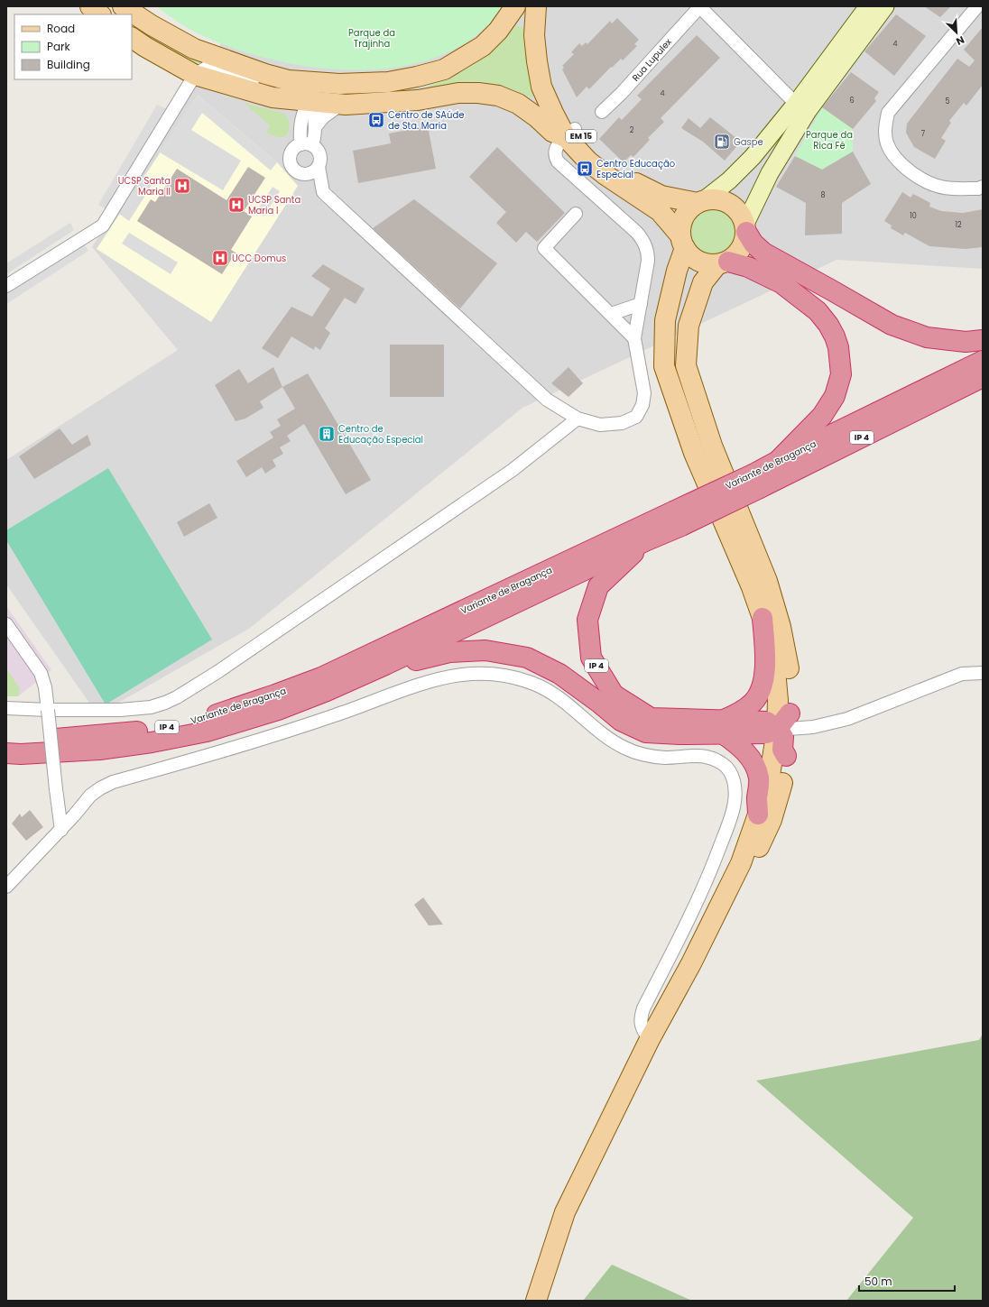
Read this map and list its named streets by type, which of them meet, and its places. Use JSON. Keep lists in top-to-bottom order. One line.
{"streets":{"highway":["IP 4","Variante de Bragança"],"main road":["EM 15"],"street":["Rua Lupulex"]},"crossings":[["IP 4","Variante de Bragança"]],"parks":["Parque da Trajinha","Parque da Rica Fé"],"places":{"bus stop":["Centro de SAúde de Sta. Maria","Centro Educação Especial"],"fuel station":["Gaspe"],"hospital":["UCSP Santa Maria II","UCSP Santa Maria I","UCC Domus"],"building":["Centro de Educação Especial"]},"house_numbers":["4","4","6","5","2","7","8","10","12"],"legend":["Road","Park","Building"],"scale_bar":"50 m","north":"bottom right"}
